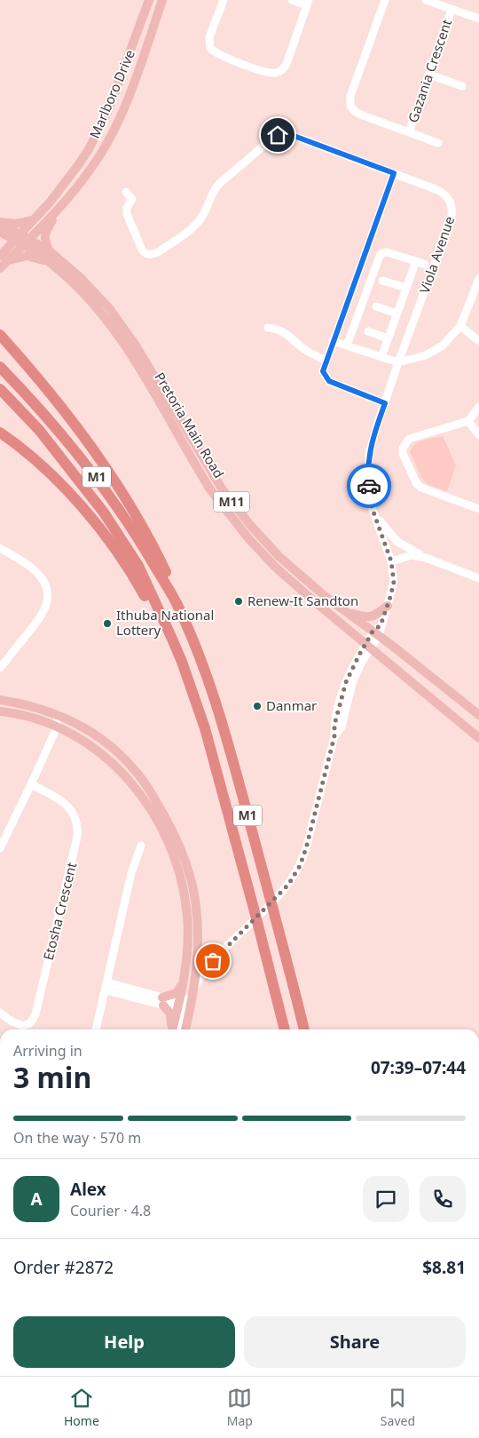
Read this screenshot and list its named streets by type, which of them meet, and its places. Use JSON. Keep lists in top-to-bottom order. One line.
{"streets":{"highway":["M1"],"main road":["Marlboro Drive","Pretoria Main Road","M11"],"street":["Gazania Crescent","Viola Avenue","Etosha Crescent"]},"crossings":[["Marlboro Drive","Pretoria Main Road"],["Marlboro Drive","M11"],["Viola Avenue","Pretoria Main Road"],["Pretoria Main Road","M11"]],"places":["Renew-It Sandton","Ithuba National Lottery","Danmar"],"page":{"heading":["3 min","Arriving in","07:39–07:44"],"panel":["Alex","Courier · 4.8","Order #2872","$8.81"],"bar":"On the way · 570 m","round":"A","buttons":["Help","Share"],"tabs":["Home","Map","Saved"]}}
